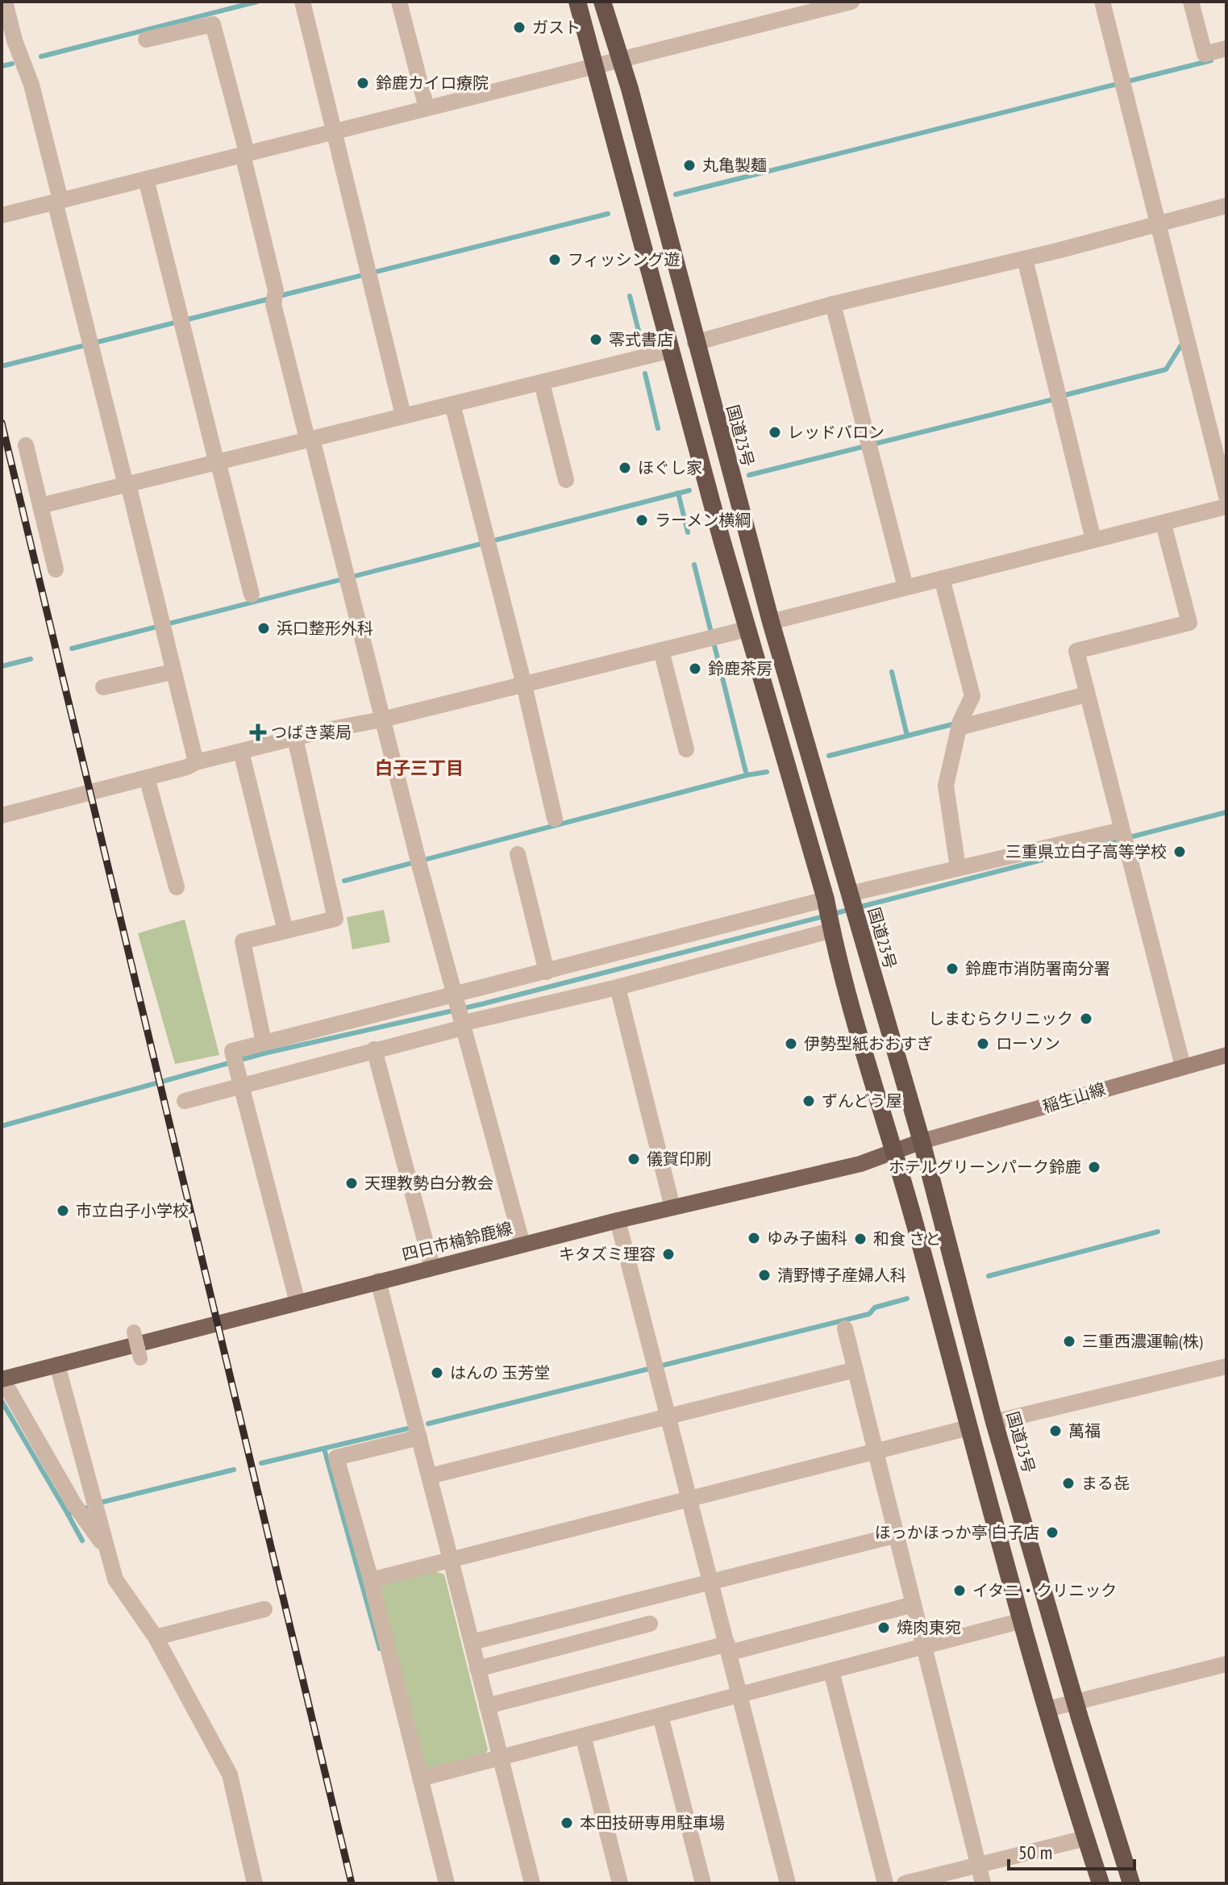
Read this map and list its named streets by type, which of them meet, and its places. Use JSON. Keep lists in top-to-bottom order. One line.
{"streets":{"highway":["国道23号"],"main road":["稲生山線","四日市楠鈴鹿線"]},"crossings":[["国道23号","稲生山線"],["国道23号","四日市楠鈴鹿線"],["稲生山線","四日市楠鈴鹿線"]],"districts":["白子三丁目"],"places":{"other":["ガスト","鈴鹿カイロ療院","丸亀製麺","フィッシング遊","零式書店","レッドバロン","ほぐし家","ラーメン横綱","浜口整形外科","鈴鹿茶房","三重県立白子高等学校","鈴鹿市消防署南分署","しまむらクリニック","伊勢型紙おおすぎ","ローソン","ずんどう屋","儀賀印刷","ホテルグリーンパーク鈴鹿","天理教勢白分教会","市立白子小学校","ゆみ子歯科","和食 さと","キタズミ理容","清野博子産婦人科","三重西濃運輸(株)","はんの 玉芳堂","萬福","まる㐂","ほっかほっか亭 白子店","イタニ・クリニック","焼肉東宛","本田技研専用駐車場"],"health":["つばき薬局"]},"scale_bar":"50 m"}
